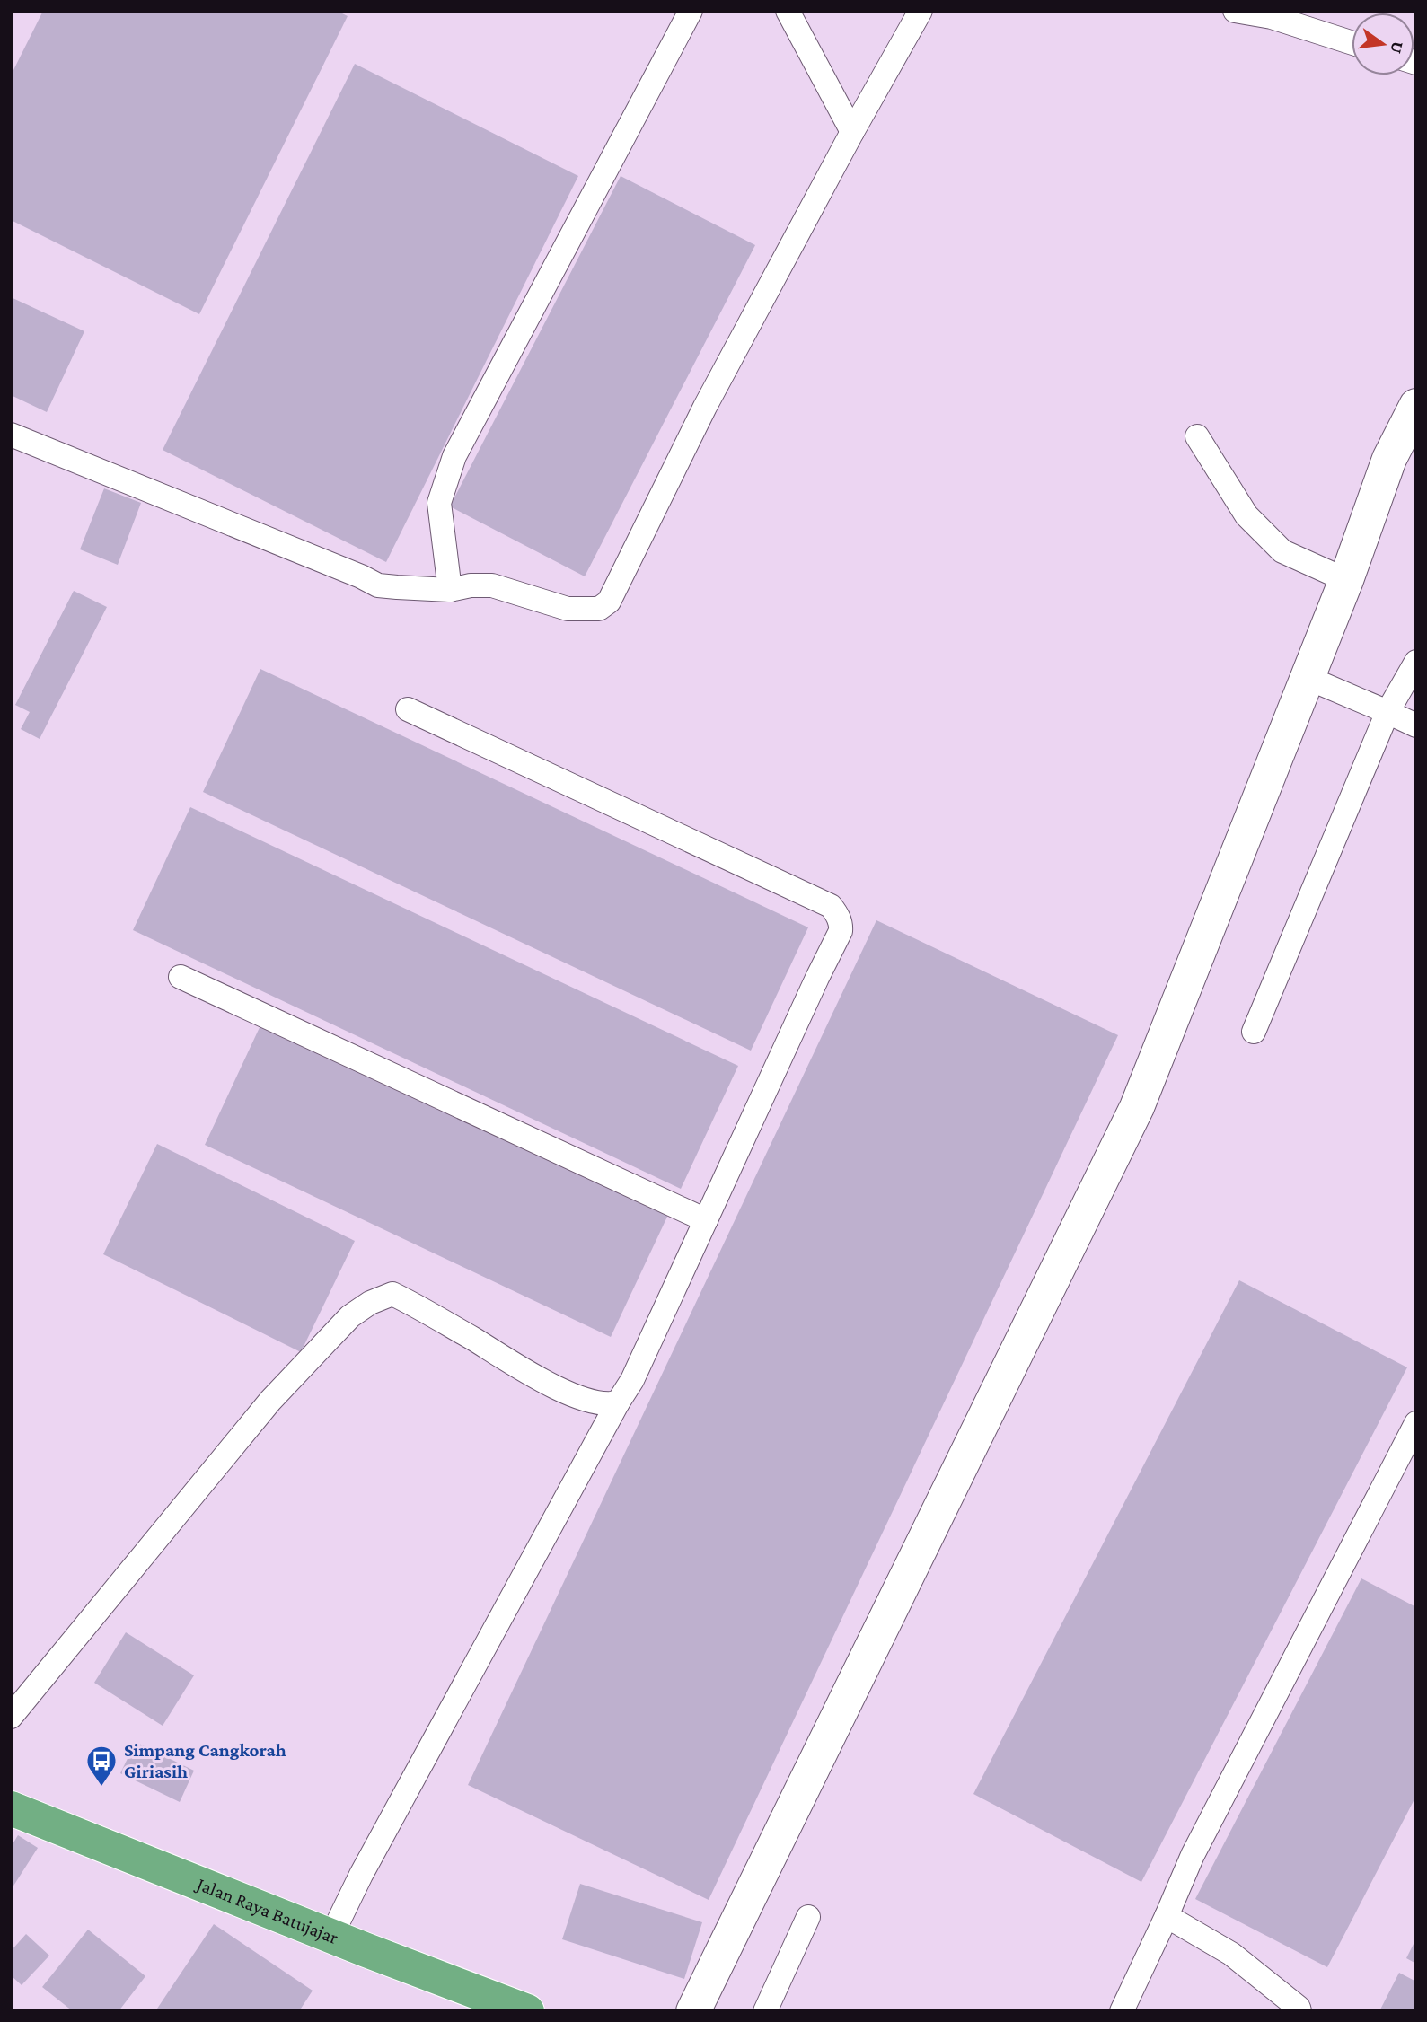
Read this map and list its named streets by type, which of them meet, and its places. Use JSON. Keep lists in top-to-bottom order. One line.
{"streets":{"highway":["Jalan Raya Batujajar"]},"places":{"bus stop":["Simpang Cangkorah Giriasih"]},"north":"right"}
